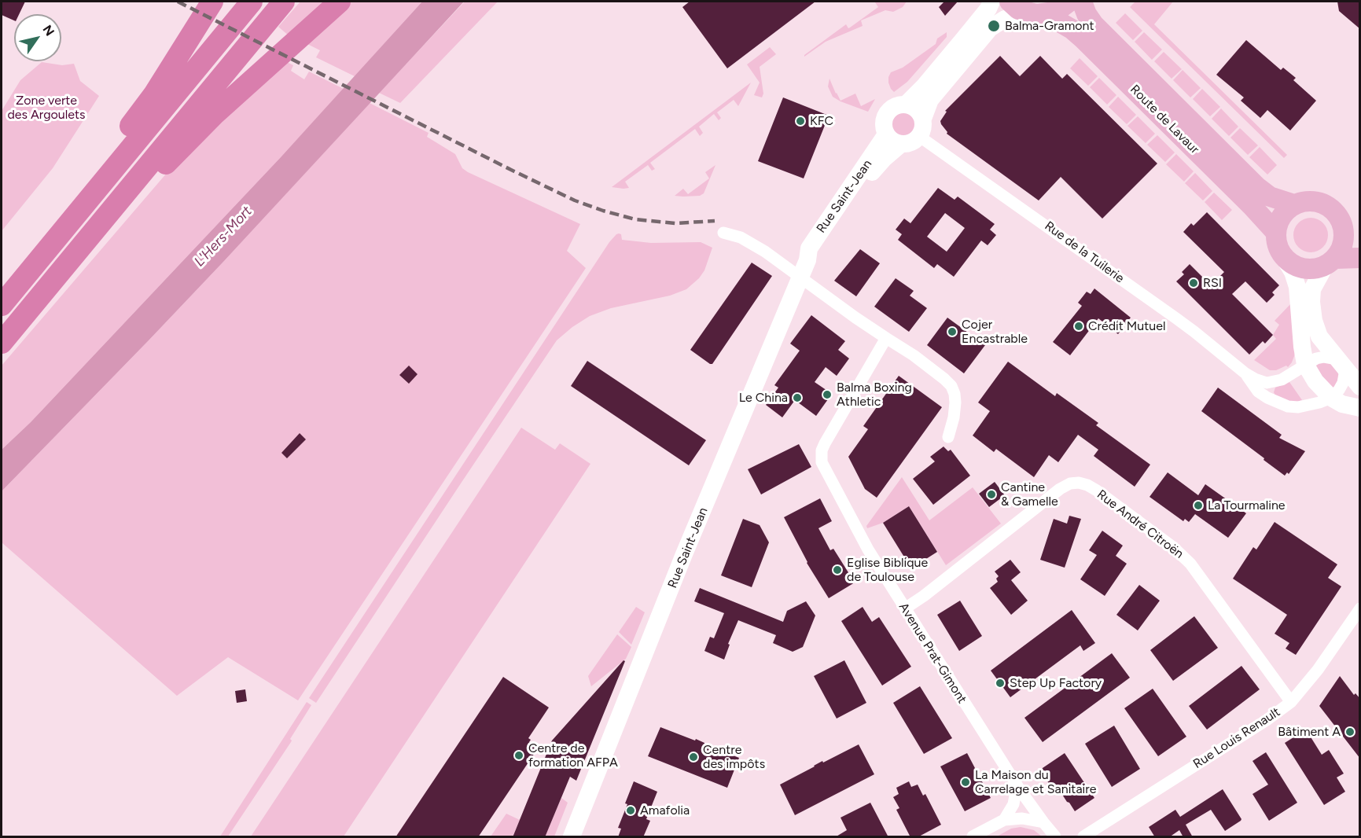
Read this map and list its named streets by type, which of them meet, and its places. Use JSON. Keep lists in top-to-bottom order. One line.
{"streets":{"main road":["Route de Lavaur"],"street":["Rue Saint-Jean","Rue de la Tuilerie","Rue André Citroën","Avenue Prat-Gimont","Rue Louis Renault"]},"crossings":[["Rue Saint-Jean","Rue de la Tuilerie"],["Rue André Citroën","Avenue Prat-Gimont"],["Rue André Citroën","Rue Louis Renault"]],"water":["L'Hers-Mort"],"parks":["Zone verte des Argoulets"],"places":["Balma-Gramont","KFC","RSI","Crédit Mutuel","Cojer Encastrable","Balma Boxing Athletic","Le China","Cantine & Gamelle","La Tourmaline","Eglise Biblique de Toulouse","Step Up Factory","Bâtiment A","Centre de formation AFPA","Centre des impôts","La Maison du Carrelage et Sanitaire","Amafolia"],"north":"top right"}
